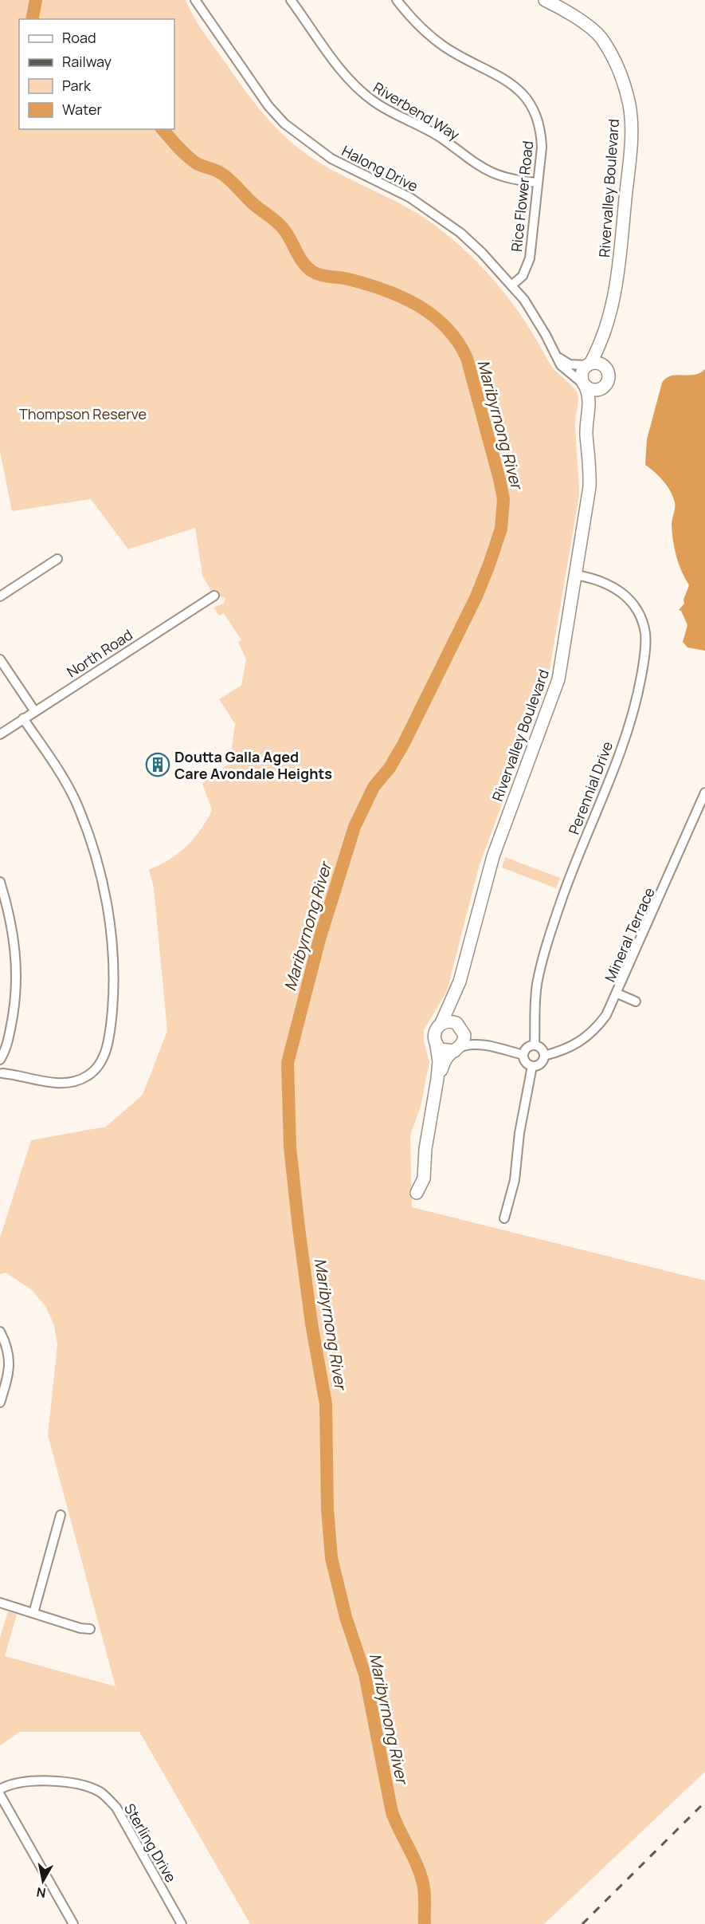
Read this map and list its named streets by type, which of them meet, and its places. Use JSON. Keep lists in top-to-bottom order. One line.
{"streets":{"street":["Riverbend Way","Halong Drive","Rivervalley Boulevard","Rice Flower Road","North Road","Perennial Drive","Mineral Terrace","Sterling Drive"]},"crossings":[["Riverbend Way","Rice Flower Road"],["Halong Drive","Rivervalley Boulevard"],["Halong Drive","Rice Flower Road"],["Rivervalley Boulevard","Perennial Drive"],["Perennial Drive","Mineral Terrace"]],"water":["Maribyrnong River"],"parks":["Thompson Reserve"],"places":{"building":["Doutta Galla Aged Care Avondale Heights"]},"legend":["Road","Railway","Park","Water"],"north":"bottom"}
